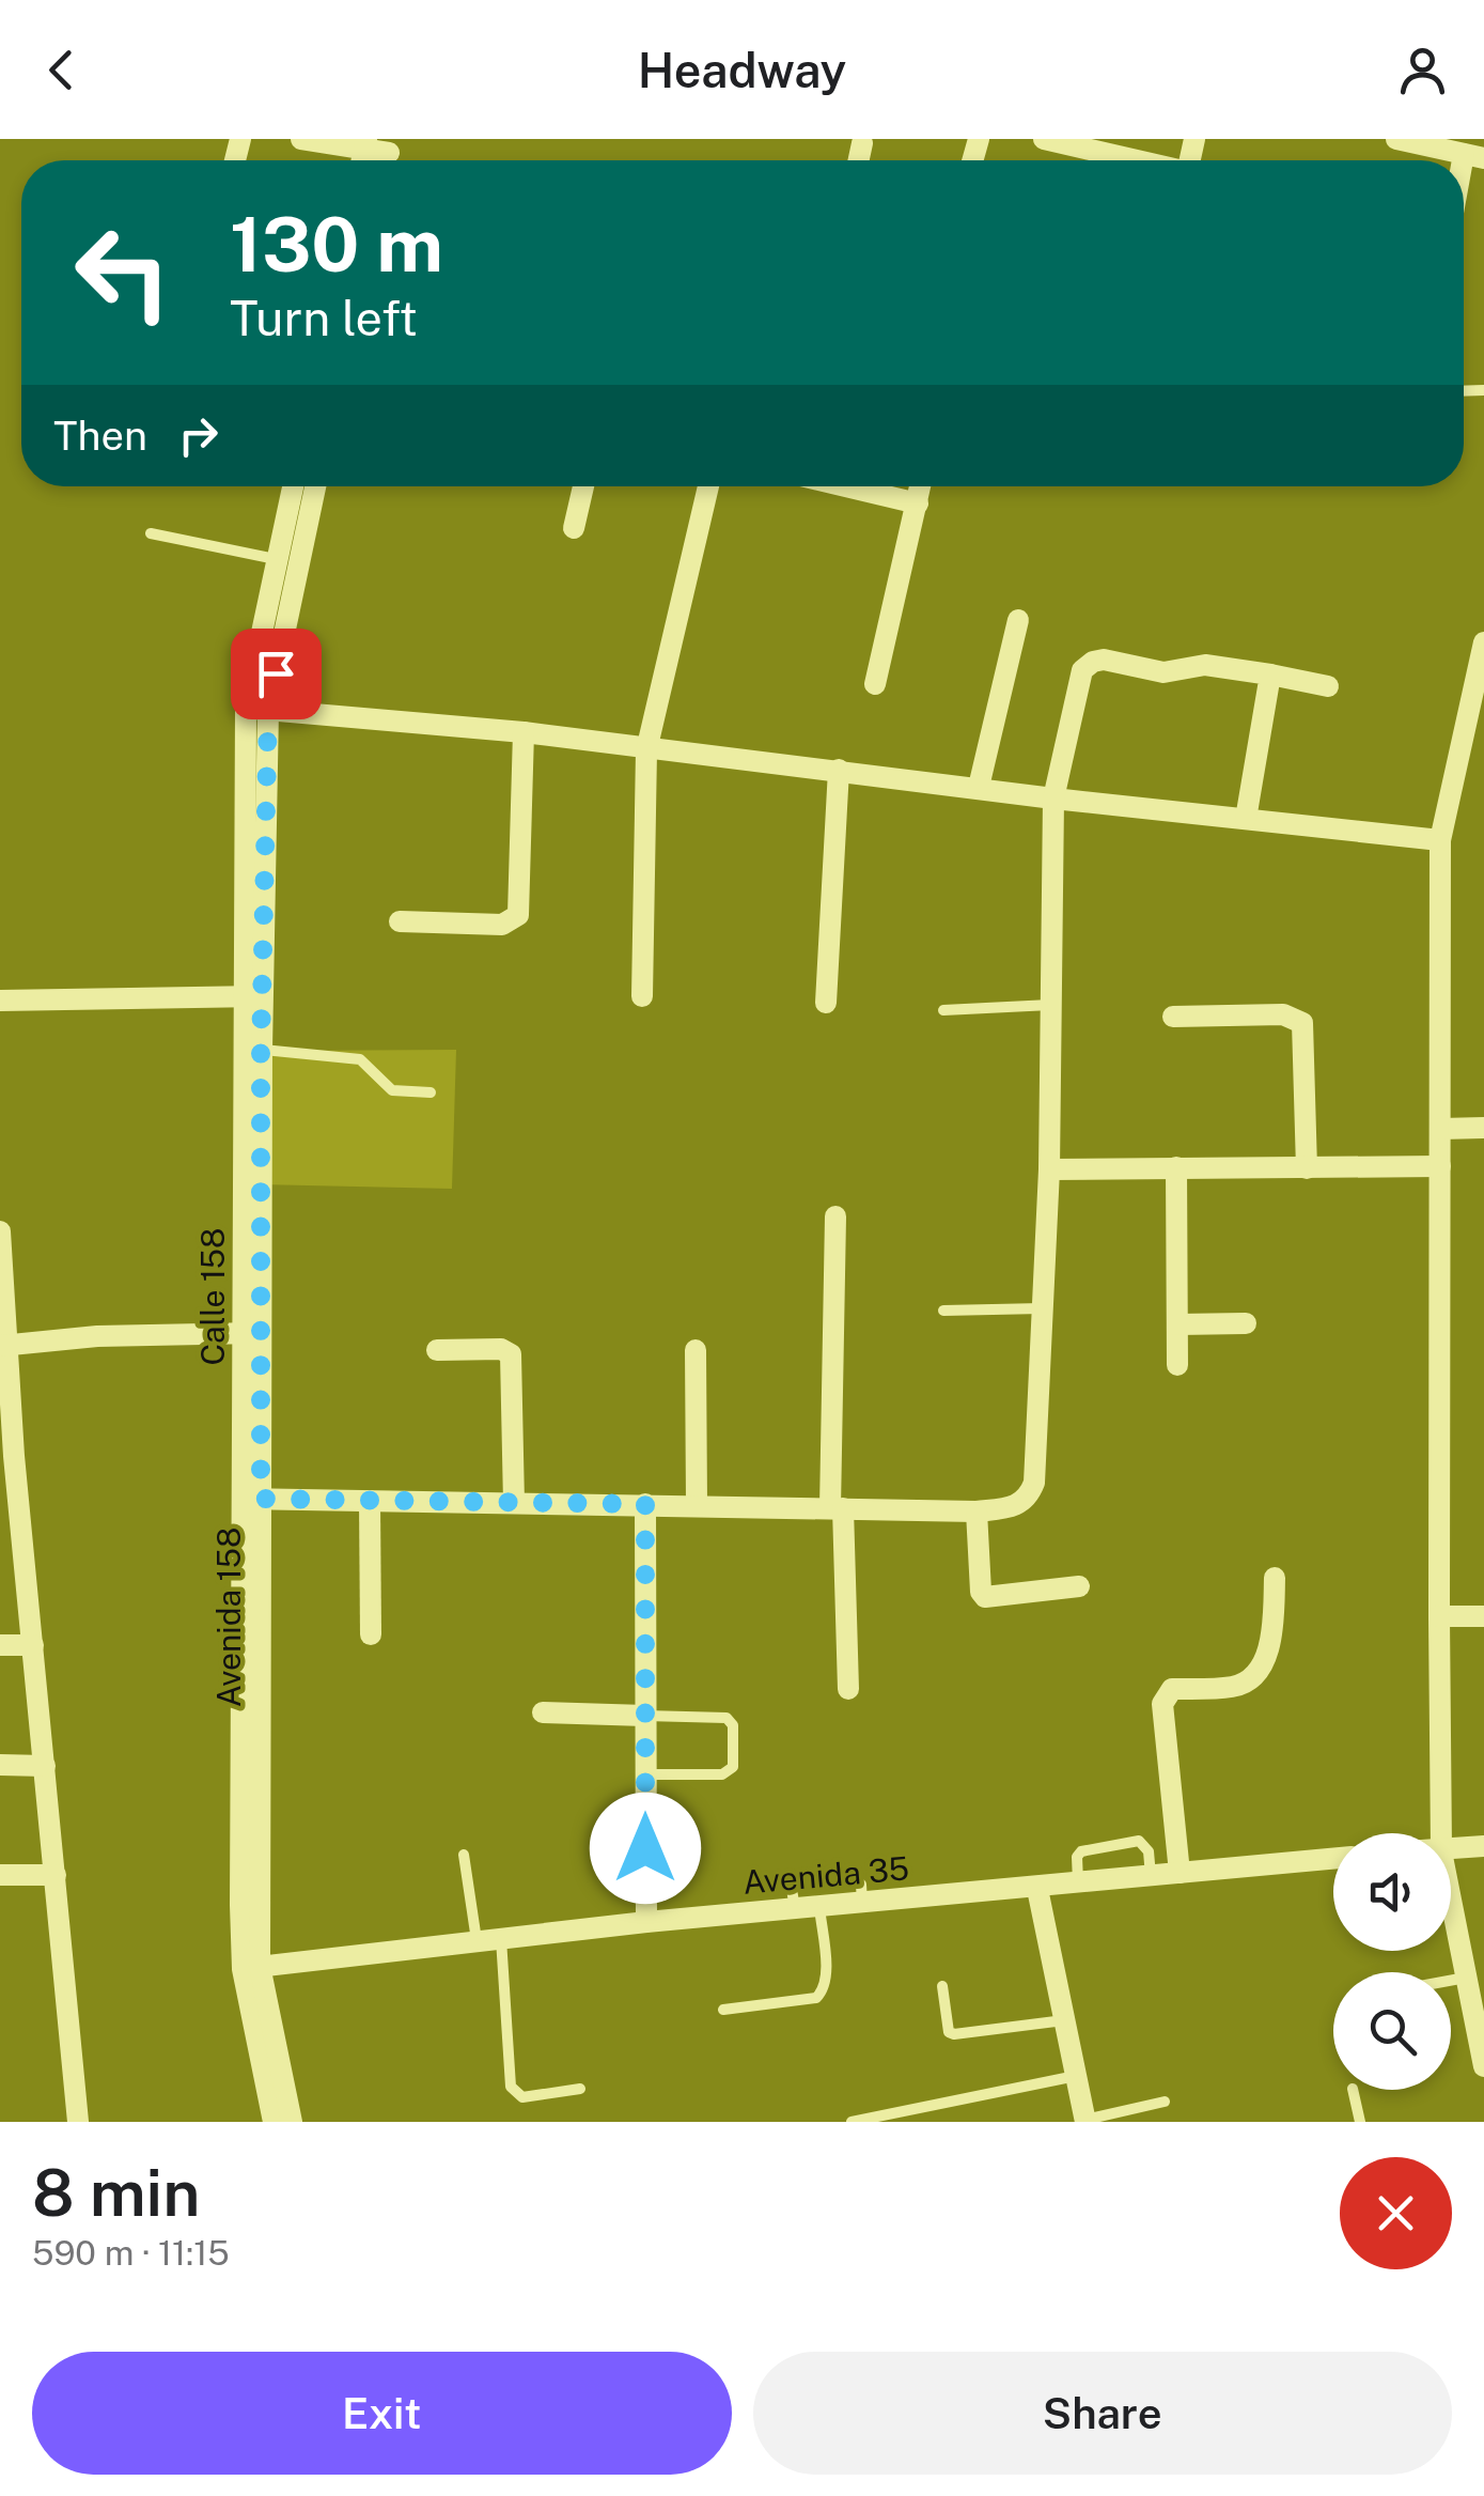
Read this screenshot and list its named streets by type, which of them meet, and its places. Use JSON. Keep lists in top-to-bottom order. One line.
{"streets":{"street":["Calle 158","Avenida 158","Avenida 35"]},"crossings":[["Calle 158","Avenida 158"],["Avenida 158","Avenida 35"]],"page":{"header":"Headway","turn":["130 m","Turn left"],"then":"Then","heading":["8 min","590 m · 11:15"],"buttons":["Exit","Share"]}}
